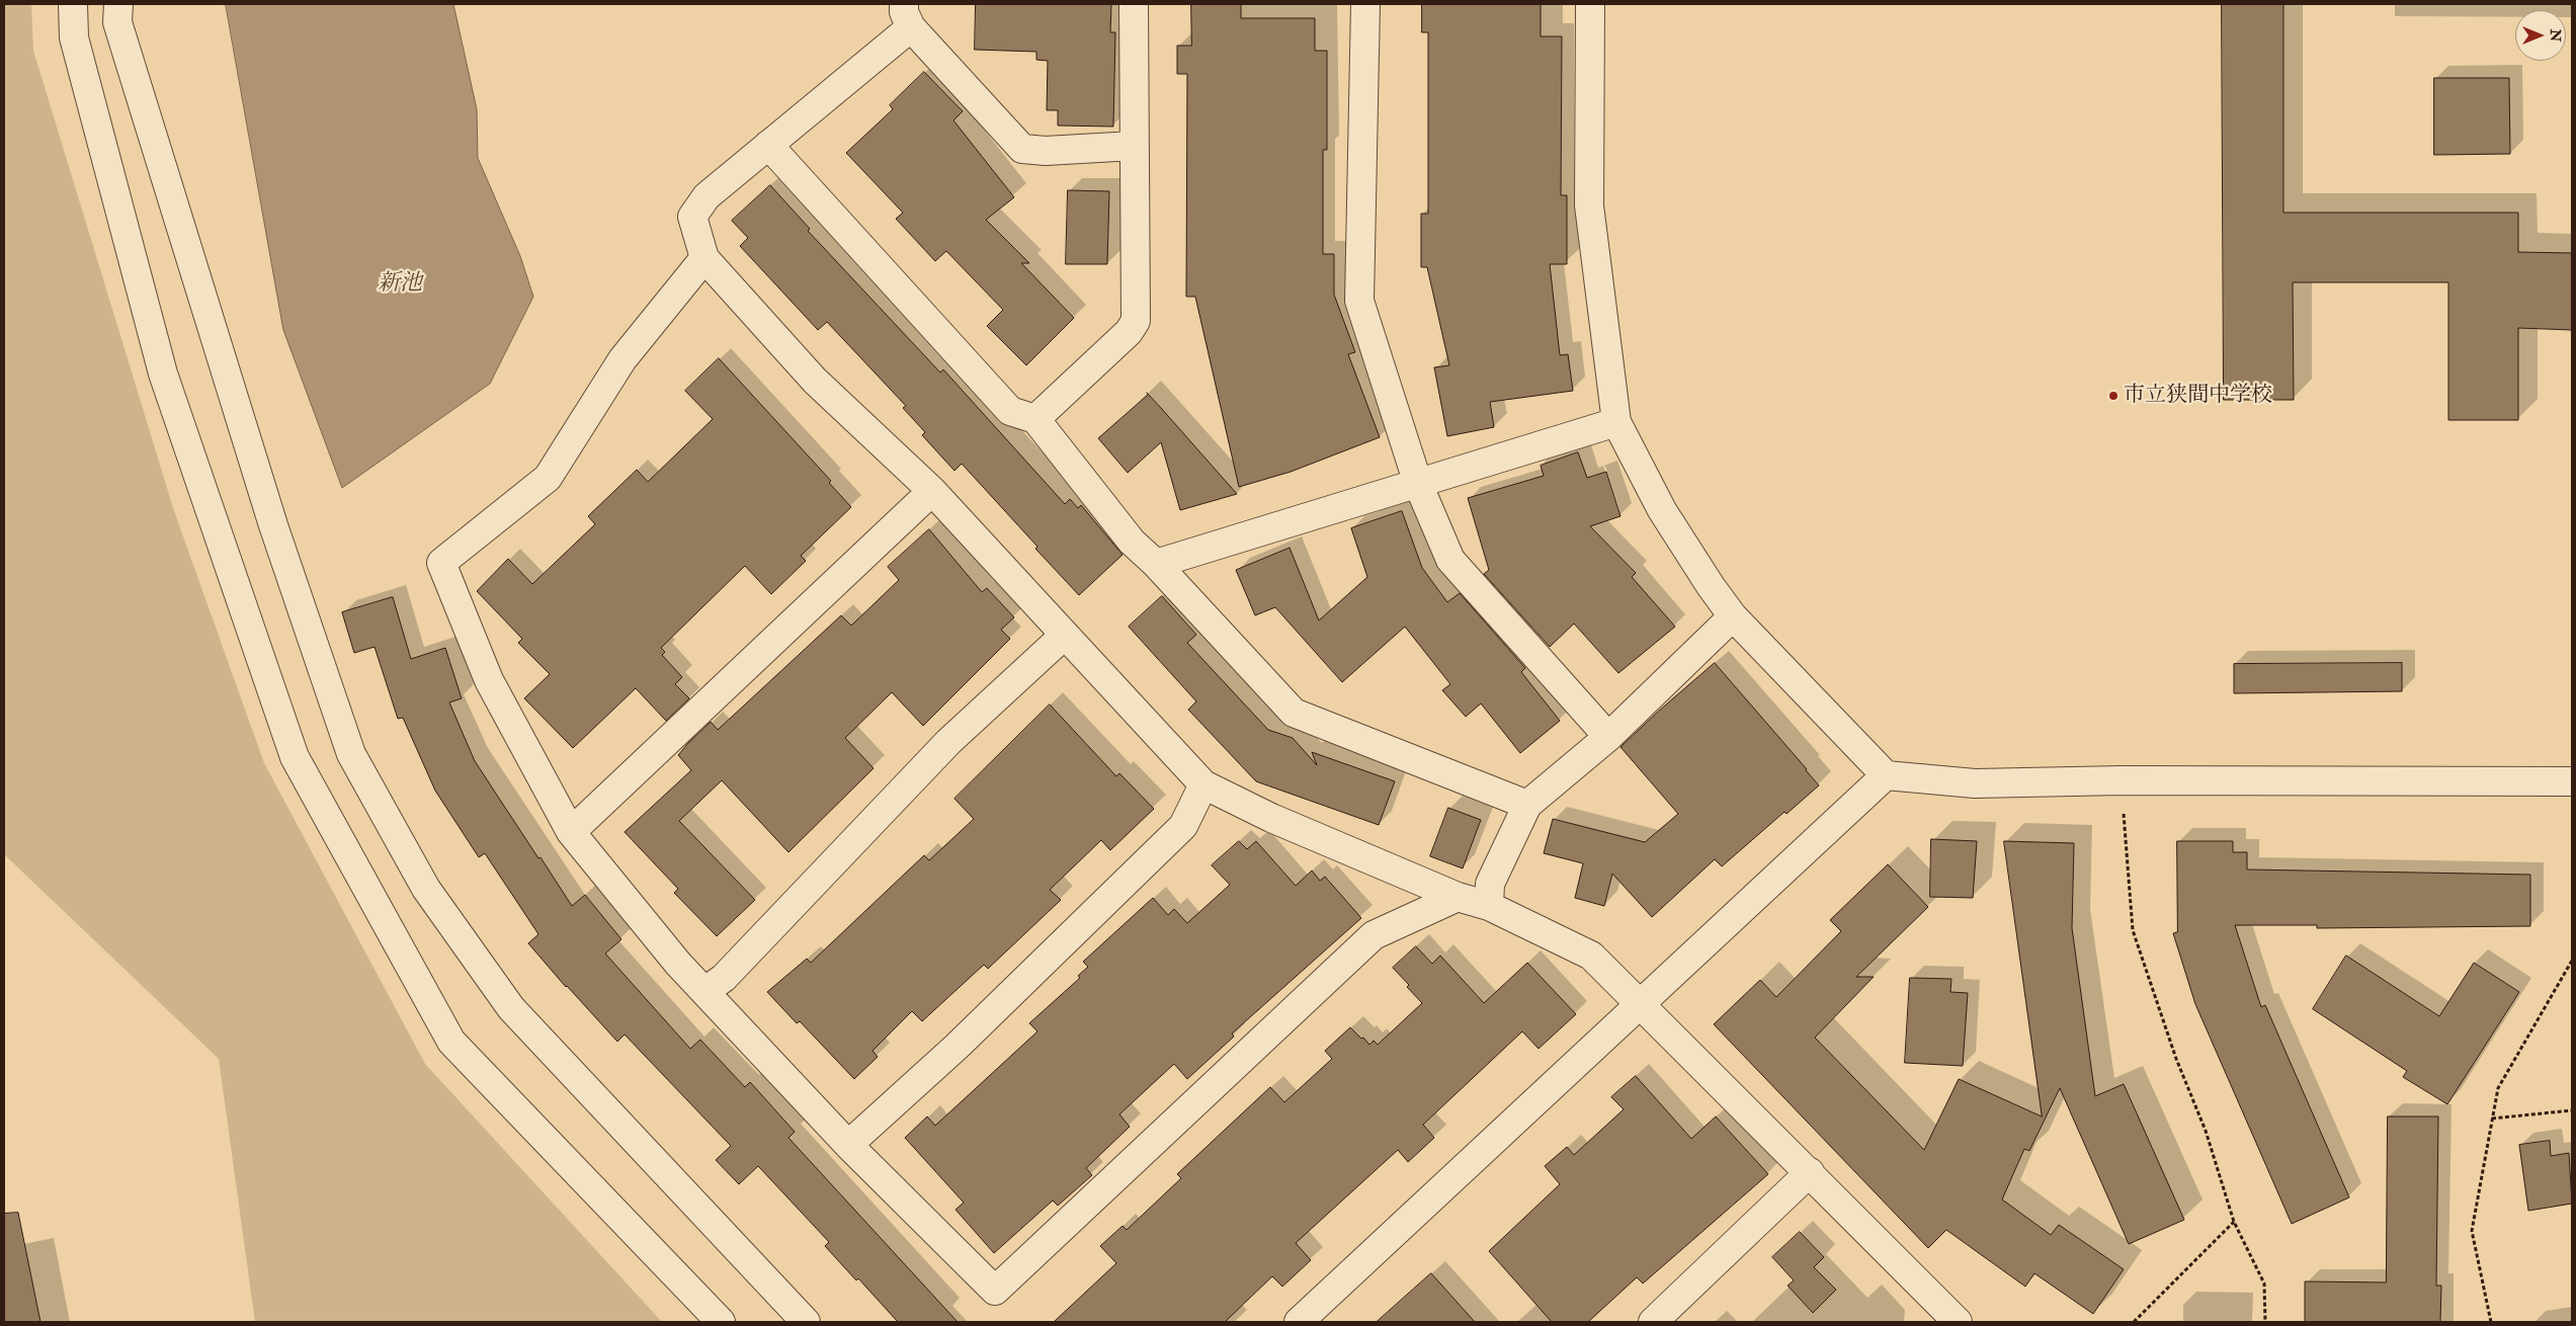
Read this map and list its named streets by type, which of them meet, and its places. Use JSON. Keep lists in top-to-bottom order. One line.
{"water":["新池"],"places":["市立狭間中学校"],"north":"right"}
